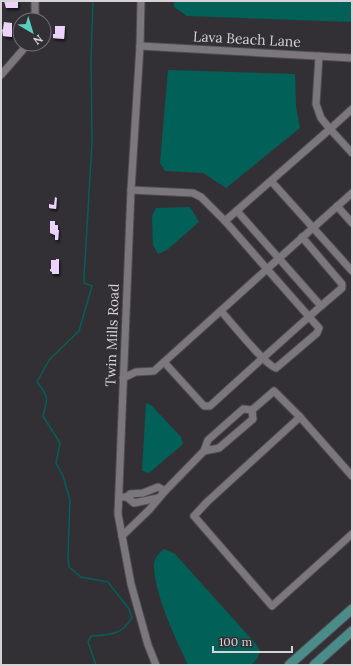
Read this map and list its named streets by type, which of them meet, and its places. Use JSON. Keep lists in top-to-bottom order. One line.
{"streets":{"street":["Lava Beach Lane","Twin Mills Road"]},"crossings":[["Lava Beach Lane","Twin Mills Road"]],"scale_bar":"100 m","north":"bottom right"}
